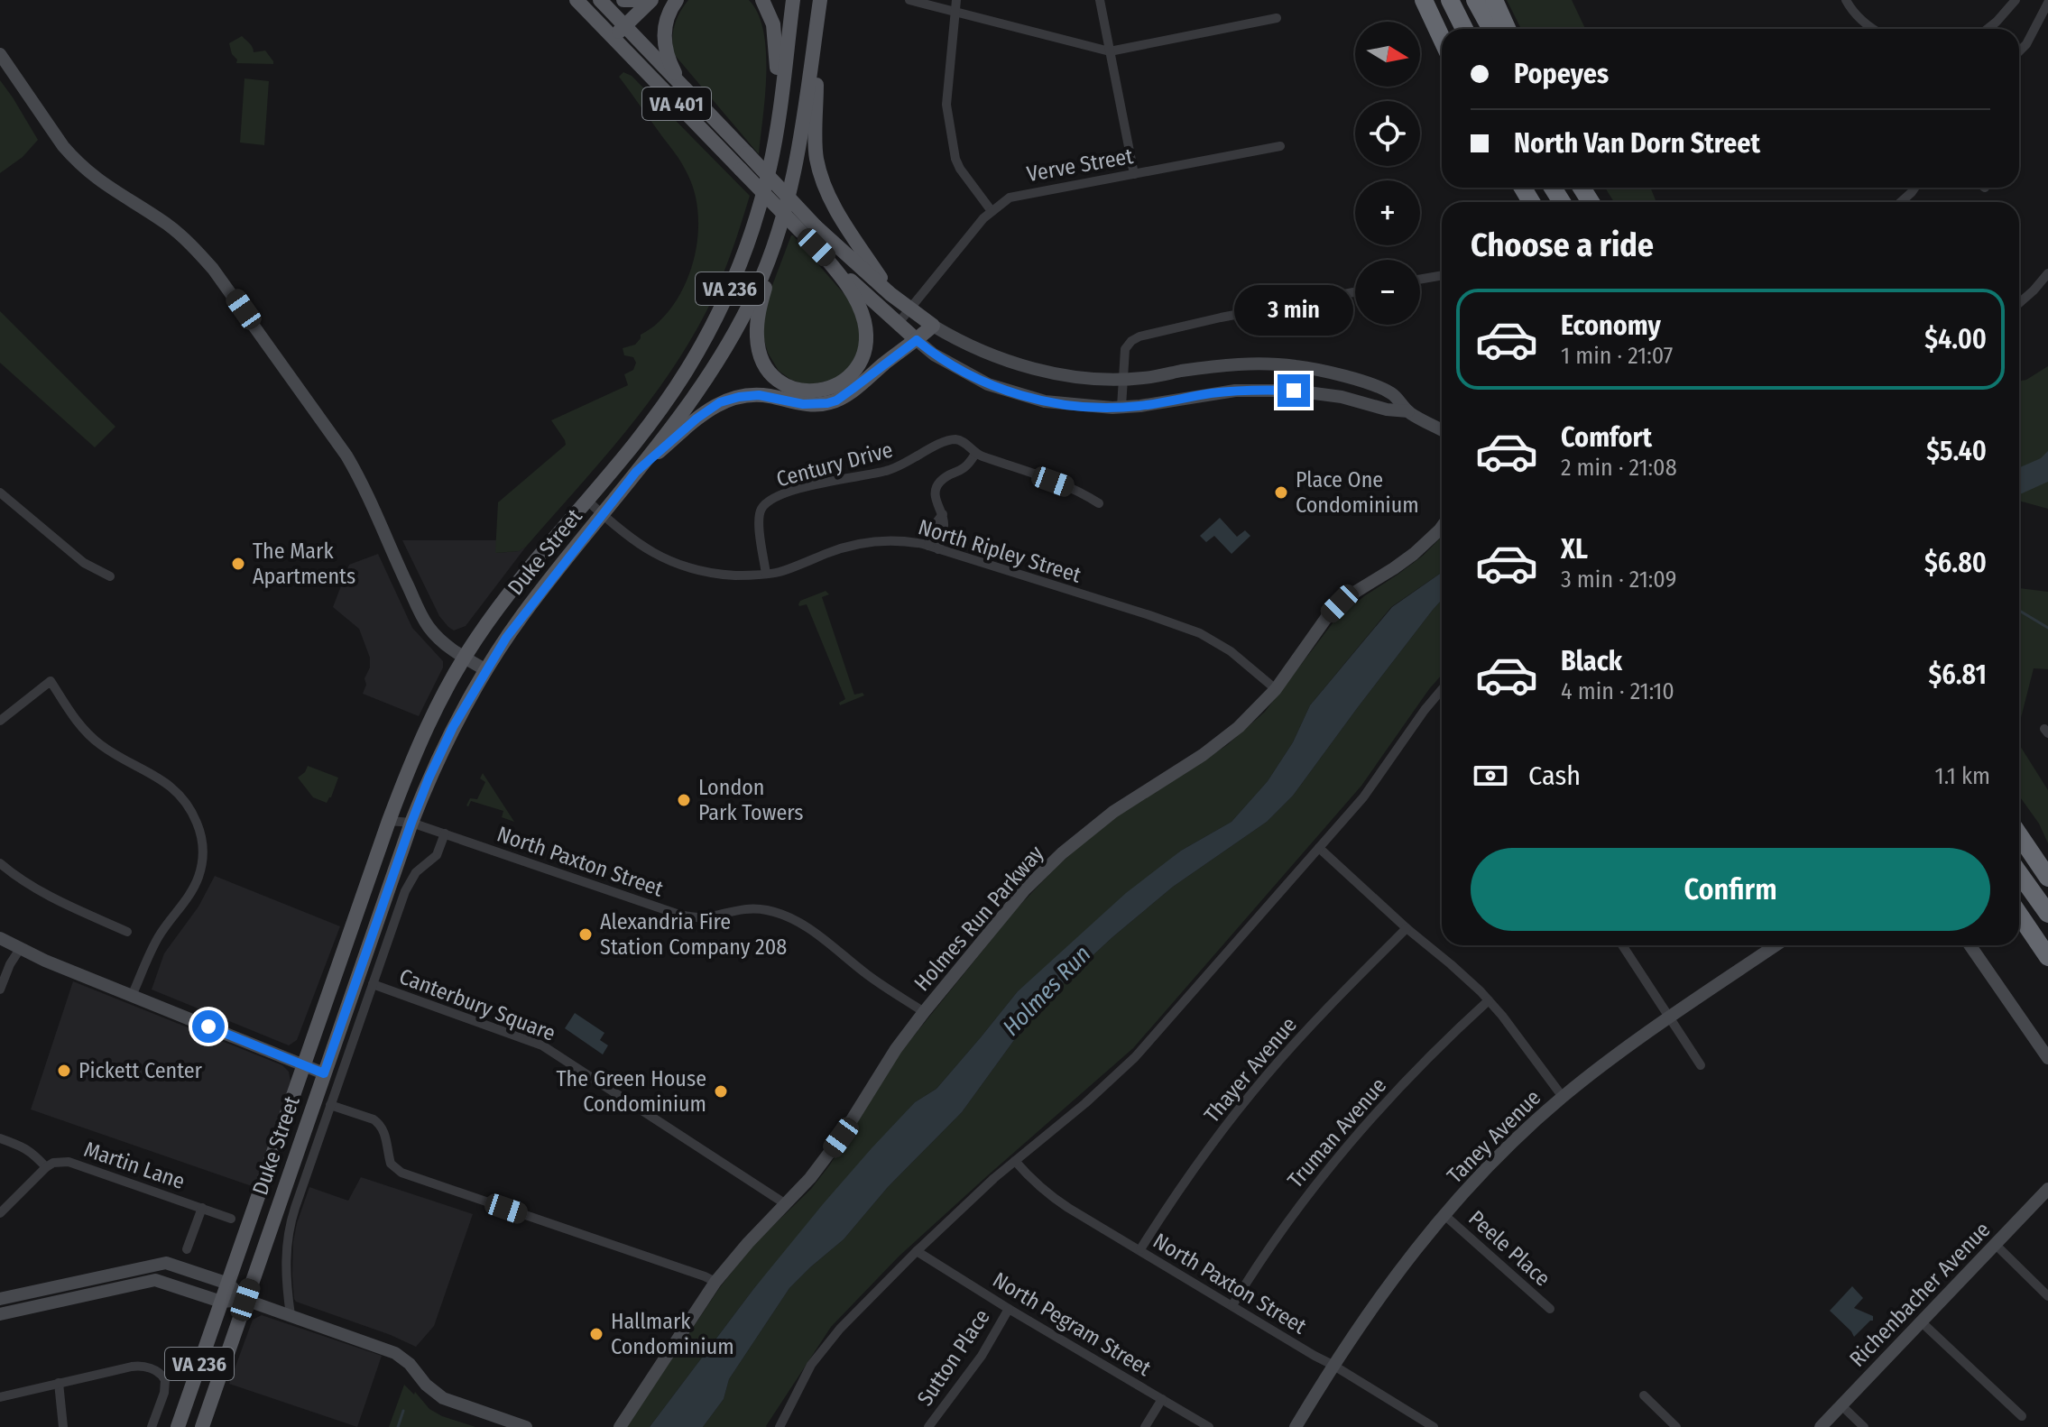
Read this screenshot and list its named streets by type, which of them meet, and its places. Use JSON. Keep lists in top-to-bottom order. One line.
{"streets":{"main road":["VA 401","VA 236","Duke Street"],"street":["Verve Street","Century Drive","North Ripley Street","North Paxton Street","Holmes Run Parkway","Canterbury Square","Thayer Avenue","Truman Avenue","Taney Avenue","Martin Lane","Peele Place","Richenbacher Avenue","North Pegram Street","Sutton Place"]},"crossings":[["VA 401","Verve Street"],["Century Drive","North Ripley Street"],["North Ripley Street","Duke Street"],["North Ripley Street","Holmes Run Parkway"],["Duke Street","North Paxton Street"],["Duke Street","Canterbury Square"],["North Paxton Street","Holmes Run Parkway"],["North Paxton Street","Thayer Avenue"],["North Paxton Street","Truman Avenue"],["North Paxton Street","Taney Avenue"],["Holmes Run Parkway","Canterbury Square"],["Taney Avenue","Peele Place"],["North Pegram Street","Sutton Place"]],"water":["Holmes Run"],"places":["Place One Condominium","The Mark Apartments","London Park Towers","Alexandria Fire Station Company 208","Pickett Center","The Green House Condominium","Hallmark Condominium"],"north":"right","page":{"map_buttons":["+","−"],"banner":["Popeyes","North Van Dorn Street"],"heading":"Choose a ride","bubble":"3 min","list":[{"name":"Economy","note":"1 min · 21:07","value":"$4.00"},{"name":"Comfort","note":"2 min · 21:08","value":"$5.40"},{"name":"XL","note":"3 min · 21:09","value":"$6.80"},{"name":"Black","note":"4 min · 21:10","value":"$6.81"}],"pay":["Cash","1.1 km"],"buttons":"Confirm"}}
